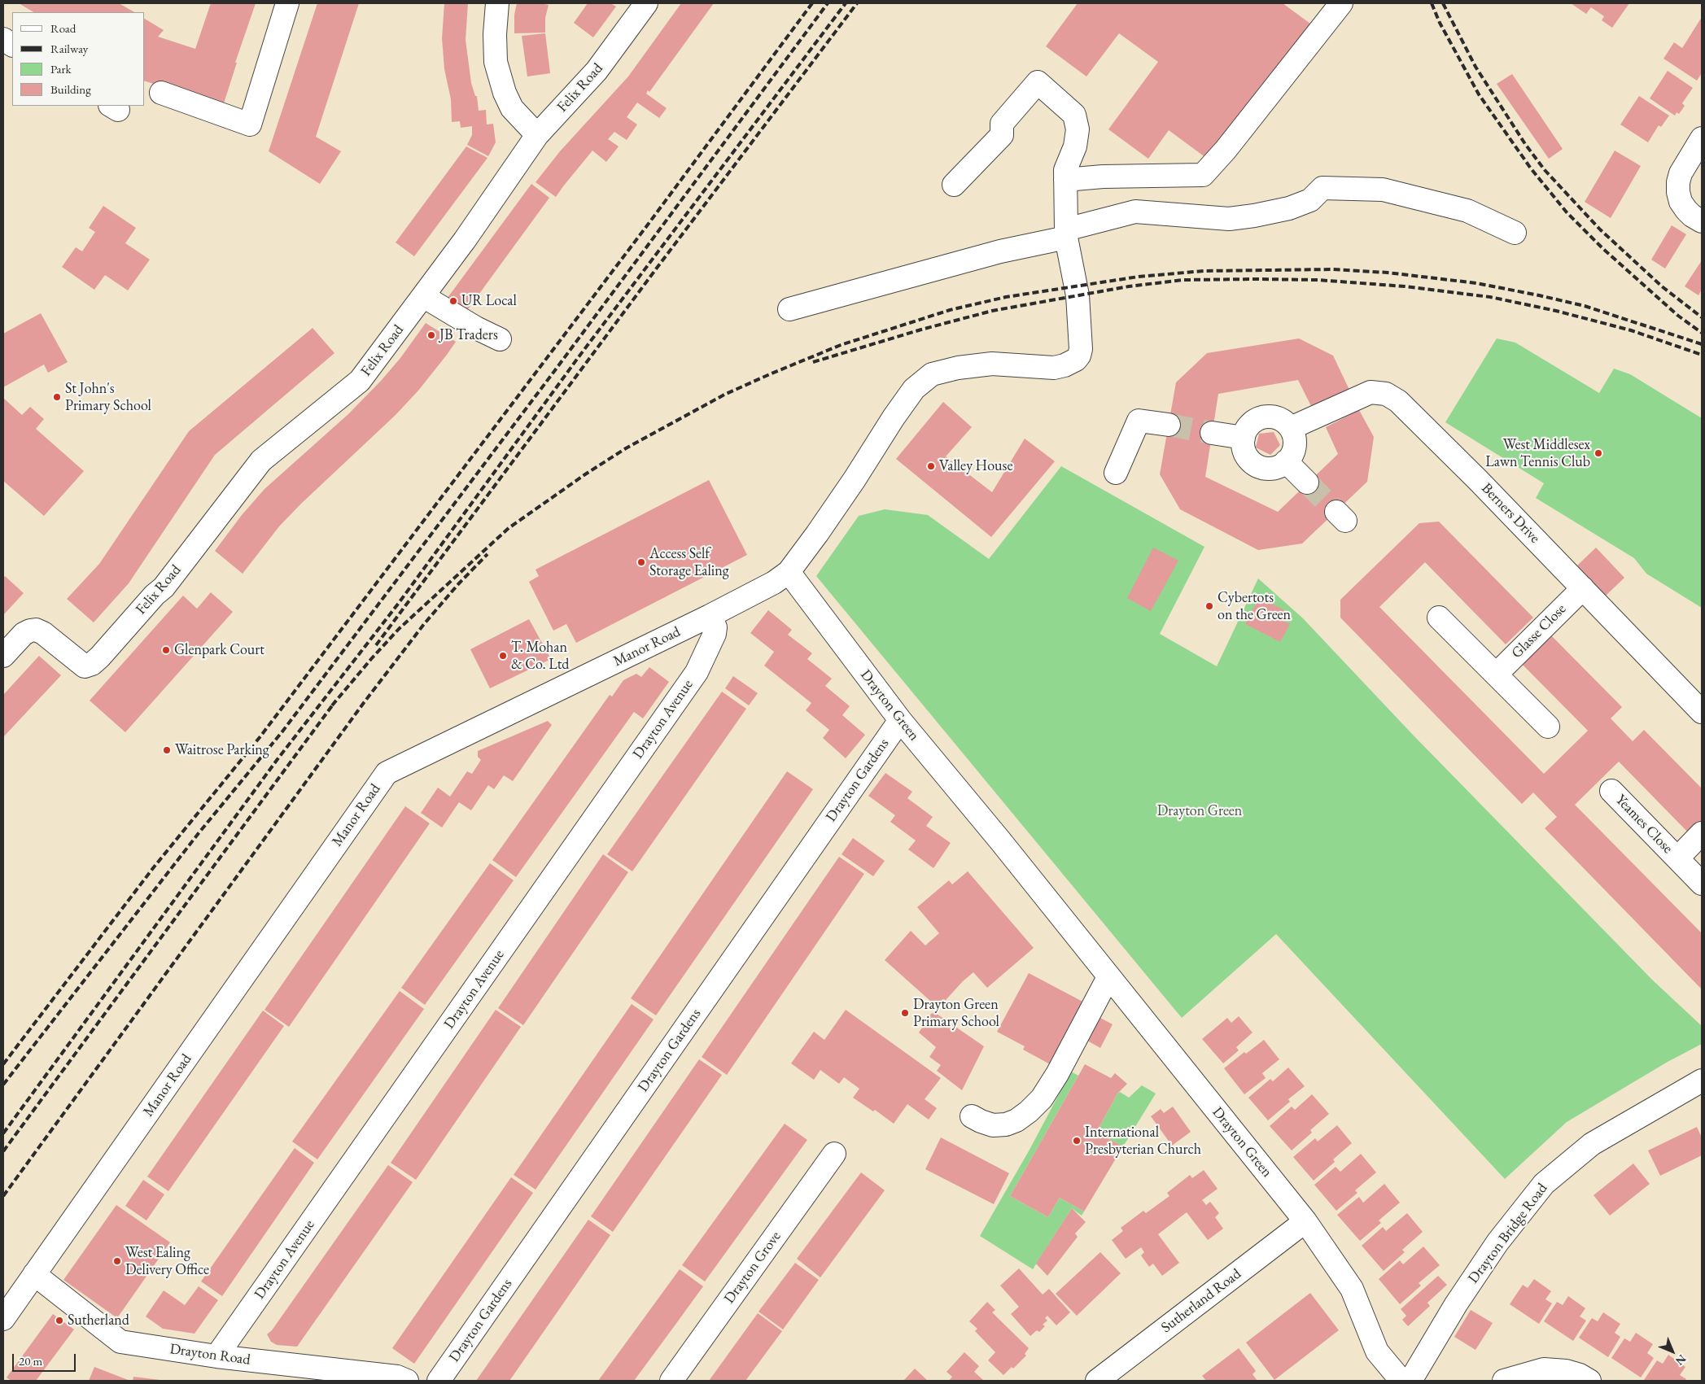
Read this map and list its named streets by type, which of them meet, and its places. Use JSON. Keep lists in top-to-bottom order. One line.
{"streets":{"street":["Felix Road","Berners Drive","Glasse Close","Manor Road","Drayton Green","Drayton Avenue","Drayton Gardens","Yeames Close","Drayton Bridge Road","Drayton Grove","Sutherland Road","Drayton Road"]},"crossings":[["Berners Drive","Glasse Close"],["Manor Road","Drayton Green"],["Manor Road","Drayton Avenue"],["Manor Road","Drayton Road"],["Drayton Green","Drayton Gardens"],["Drayton Green","Sutherland Road"],["Drayton Avenue","Drayton Road"]],"parks":["Drayton Green"],"places":["UR Local","JB Traders","St John's Primary School","West Middlesex Lawn Tennis Club","Valley House","Access Self Storage Ealing","Cybertots on the Green","Glenpark Court","T. Mohan & Co. Ltd","Waitrose Parking","Drayton Green Primary School","International Presbyterian Church","West Ealing Delivery Office","Sutherland"],"legend":["Road","Railway","Park","Building"],"scale_bar":"20 m","north":"bottom right"}
